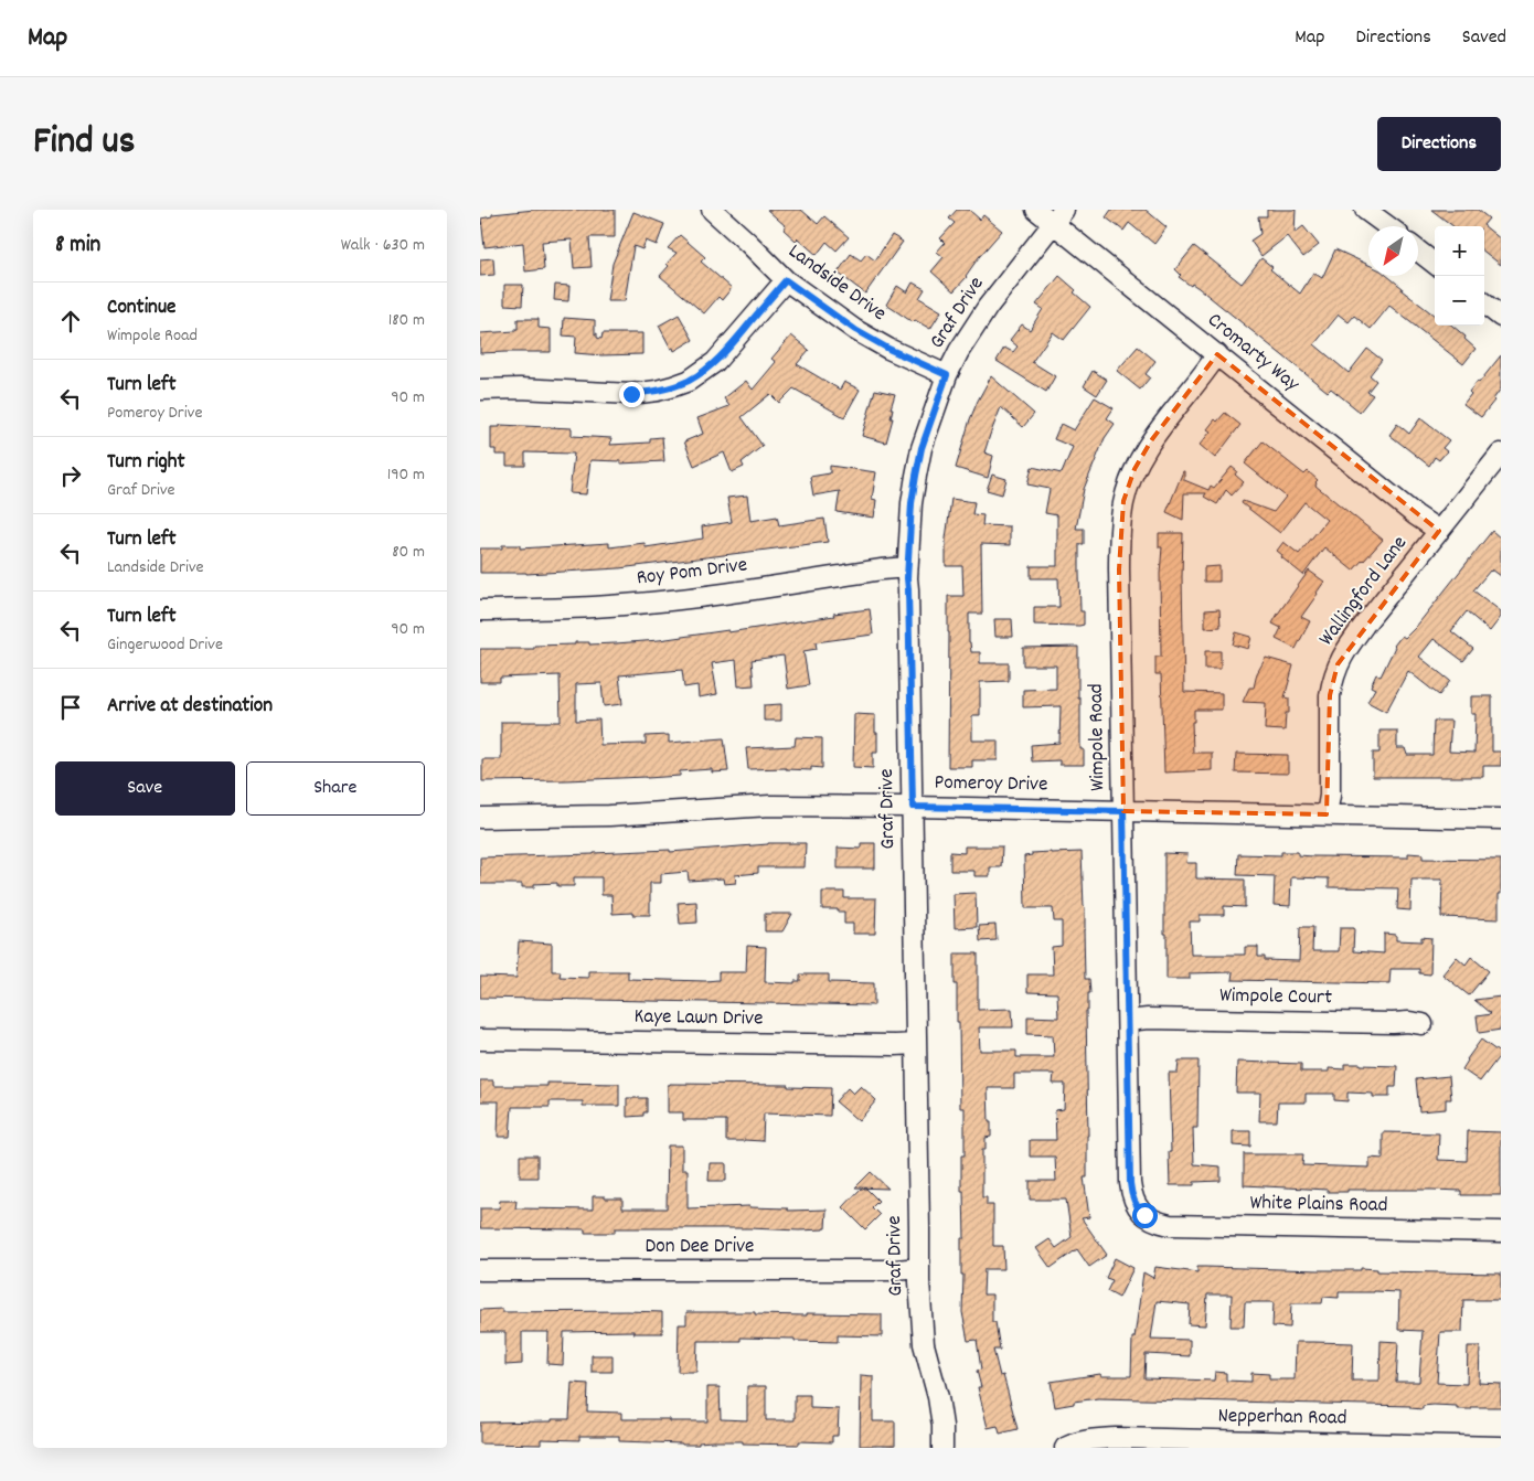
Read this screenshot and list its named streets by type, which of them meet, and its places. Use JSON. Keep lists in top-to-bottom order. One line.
{"streets":{"street":["Landside Drive","Graf Drive","Cromarty Way","Roy Pom Drive","Wallingford Lane","Wimpole Road","Pomeroy Drive","Wimpole Court","Kaye Lawn Drive","White Plains Road","Don Dee Drive","Nepperhan Road"]},"crossings":[["Landside Drive","Graf Drive"],["Graf Drive","Cromarty Way"],["Graf Drive","Roy Pom Drive"],["Graf Drive","Pomeroy Drive"],["Graf Drive","Kaye Lawn Drive"],["Graf Drive","Don Dee Drive"],["Cromarty Way","Wallingford Lane"],["Cromarty Way","Wimpole Road"],["Wallingford Lane","Pomeroy Drive"],["Wimpole Road","Pomeroy Drive"],["Wimpole Road","Wimpole Court"],["Wimpole Road","White Plains Road"]],"north":"bottom left","page":{"header":"Map","nav":["Map","Directions","Saved"],"title":"Find us","buttons":["Directions",["Save","Share"]],"heading":["8 min","Walk · 630 m"],"map_buttons":["+","−"],"list":[["Continue","Wimpole Road","180 m"],["Turn left","Pomeroy Drive","90 m"],["Turn right","Graf Drive","190 m"],["Turn left","Landside Drive","80 m"],["Turn left","Gingerwood Drive","90 m"],"Arrive at destination"]}}
